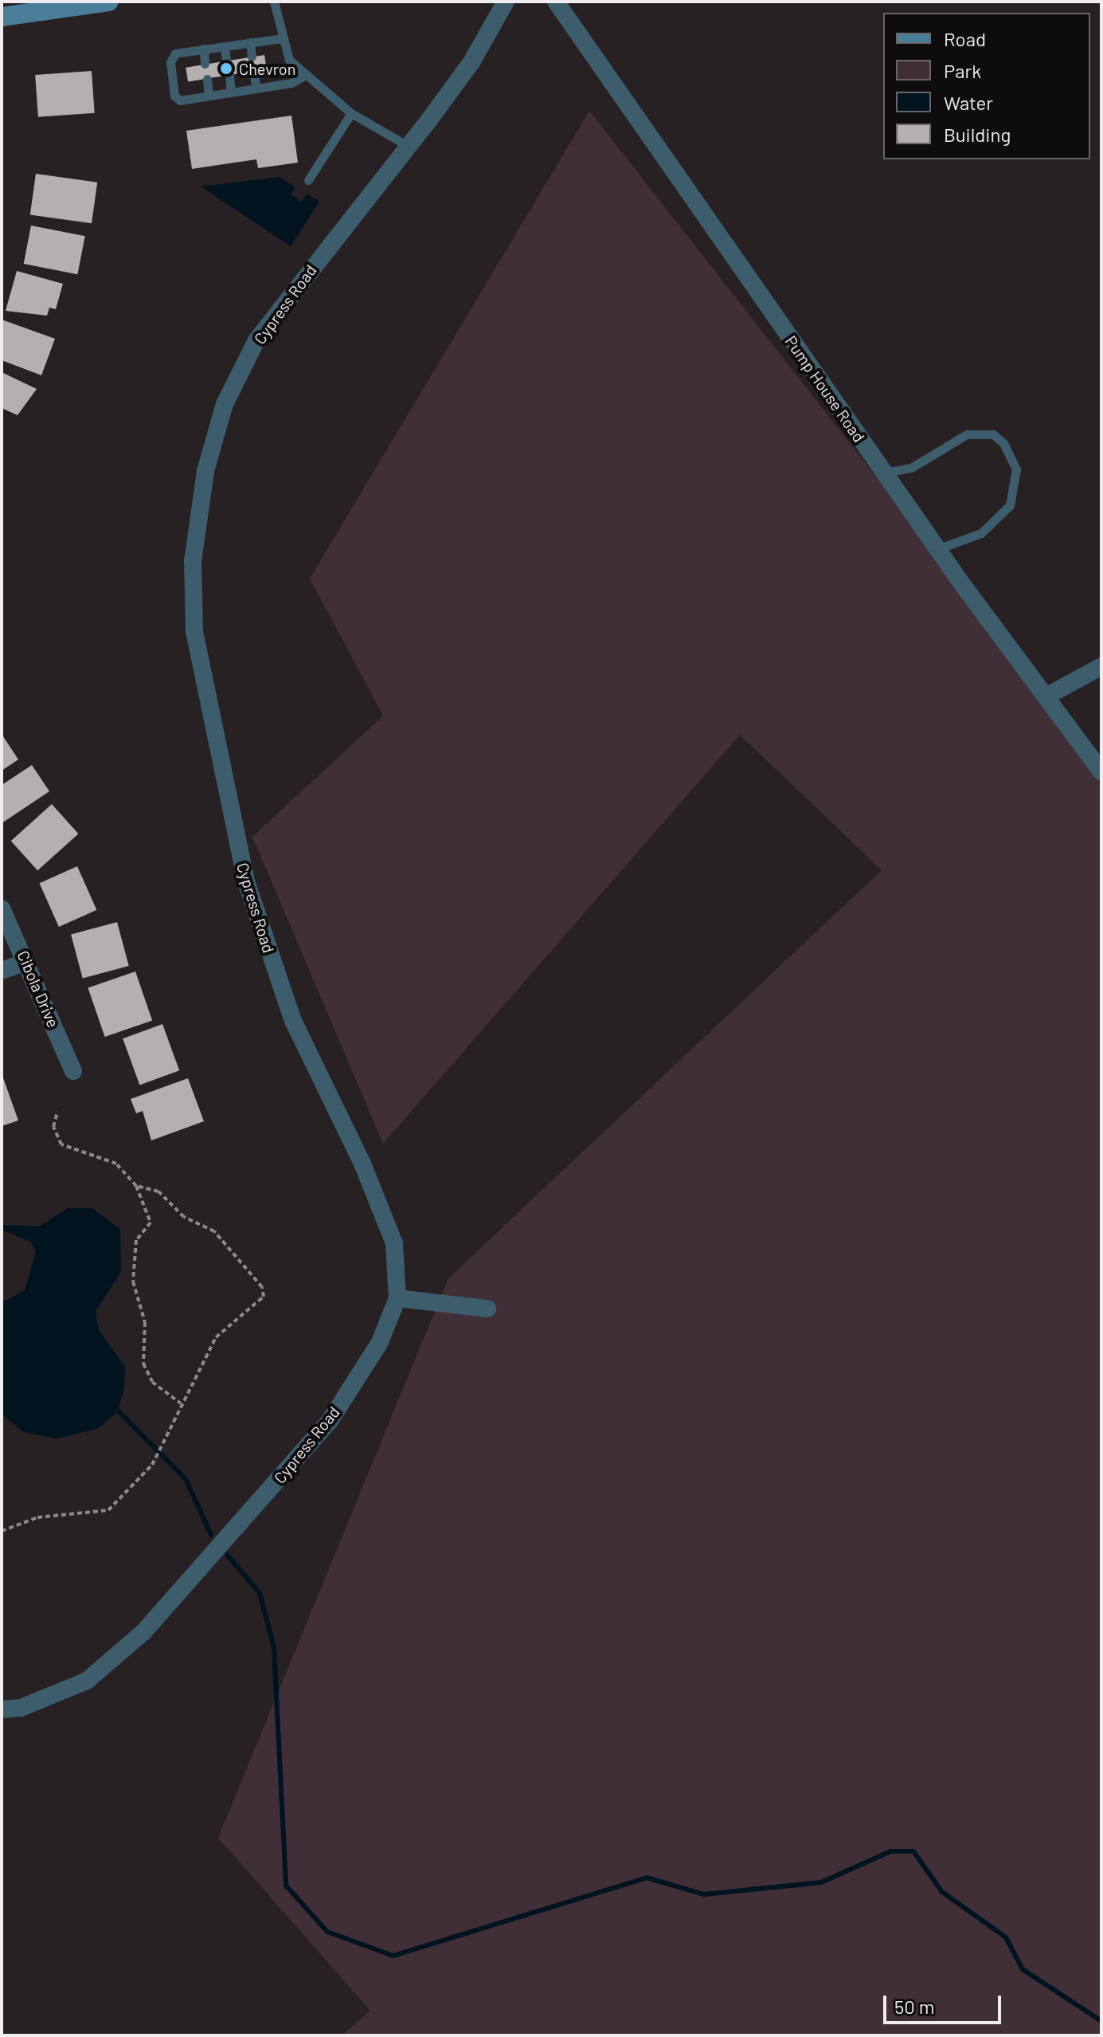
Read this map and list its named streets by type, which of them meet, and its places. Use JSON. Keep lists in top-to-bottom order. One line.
{"streets":{"street":["Cypress Road","Pump House Road","Cibola Drive"]},"places":["Chevron"],"legend":["Road","Park","Water","Building"],"scale_bar":"50 m"}
